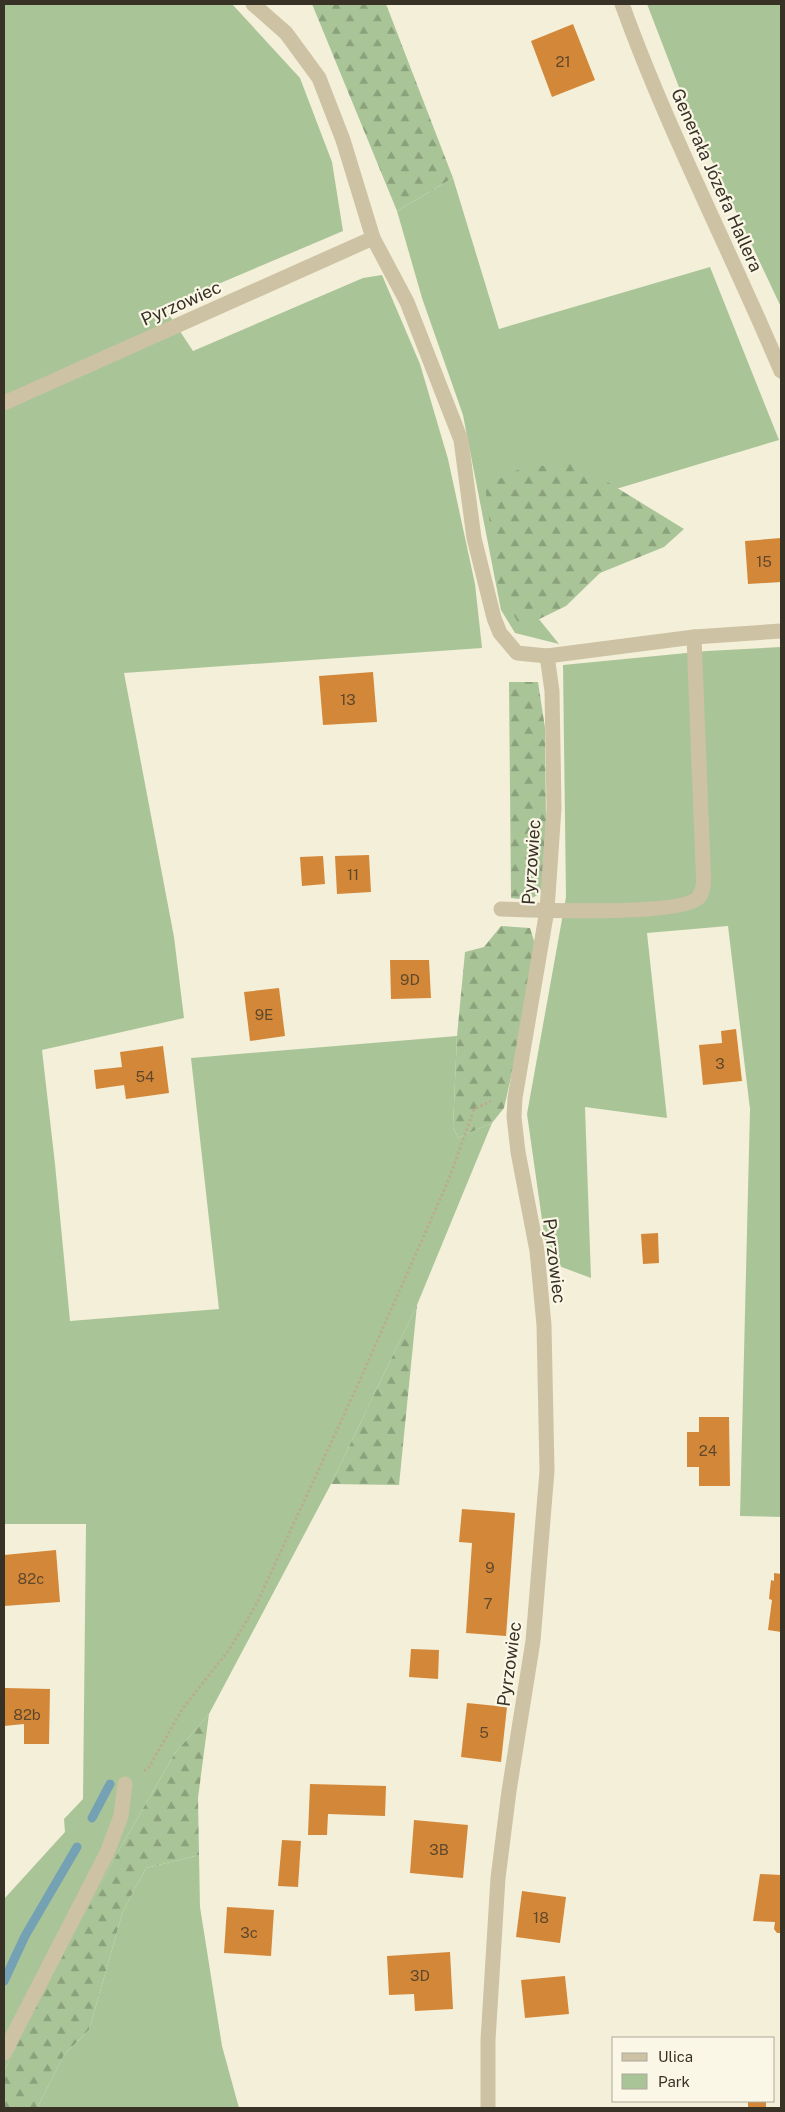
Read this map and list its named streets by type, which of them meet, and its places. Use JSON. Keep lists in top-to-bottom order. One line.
{"streets":{"street":["Generała Józefa Hallera","Pyrzowiec"]},"house_numbers":["21","15","13","11","9D","9E","3","54","24","9","82c","7","82b","5","3B","18","3c","3D"],"legend":["Ulica","Park"]}
